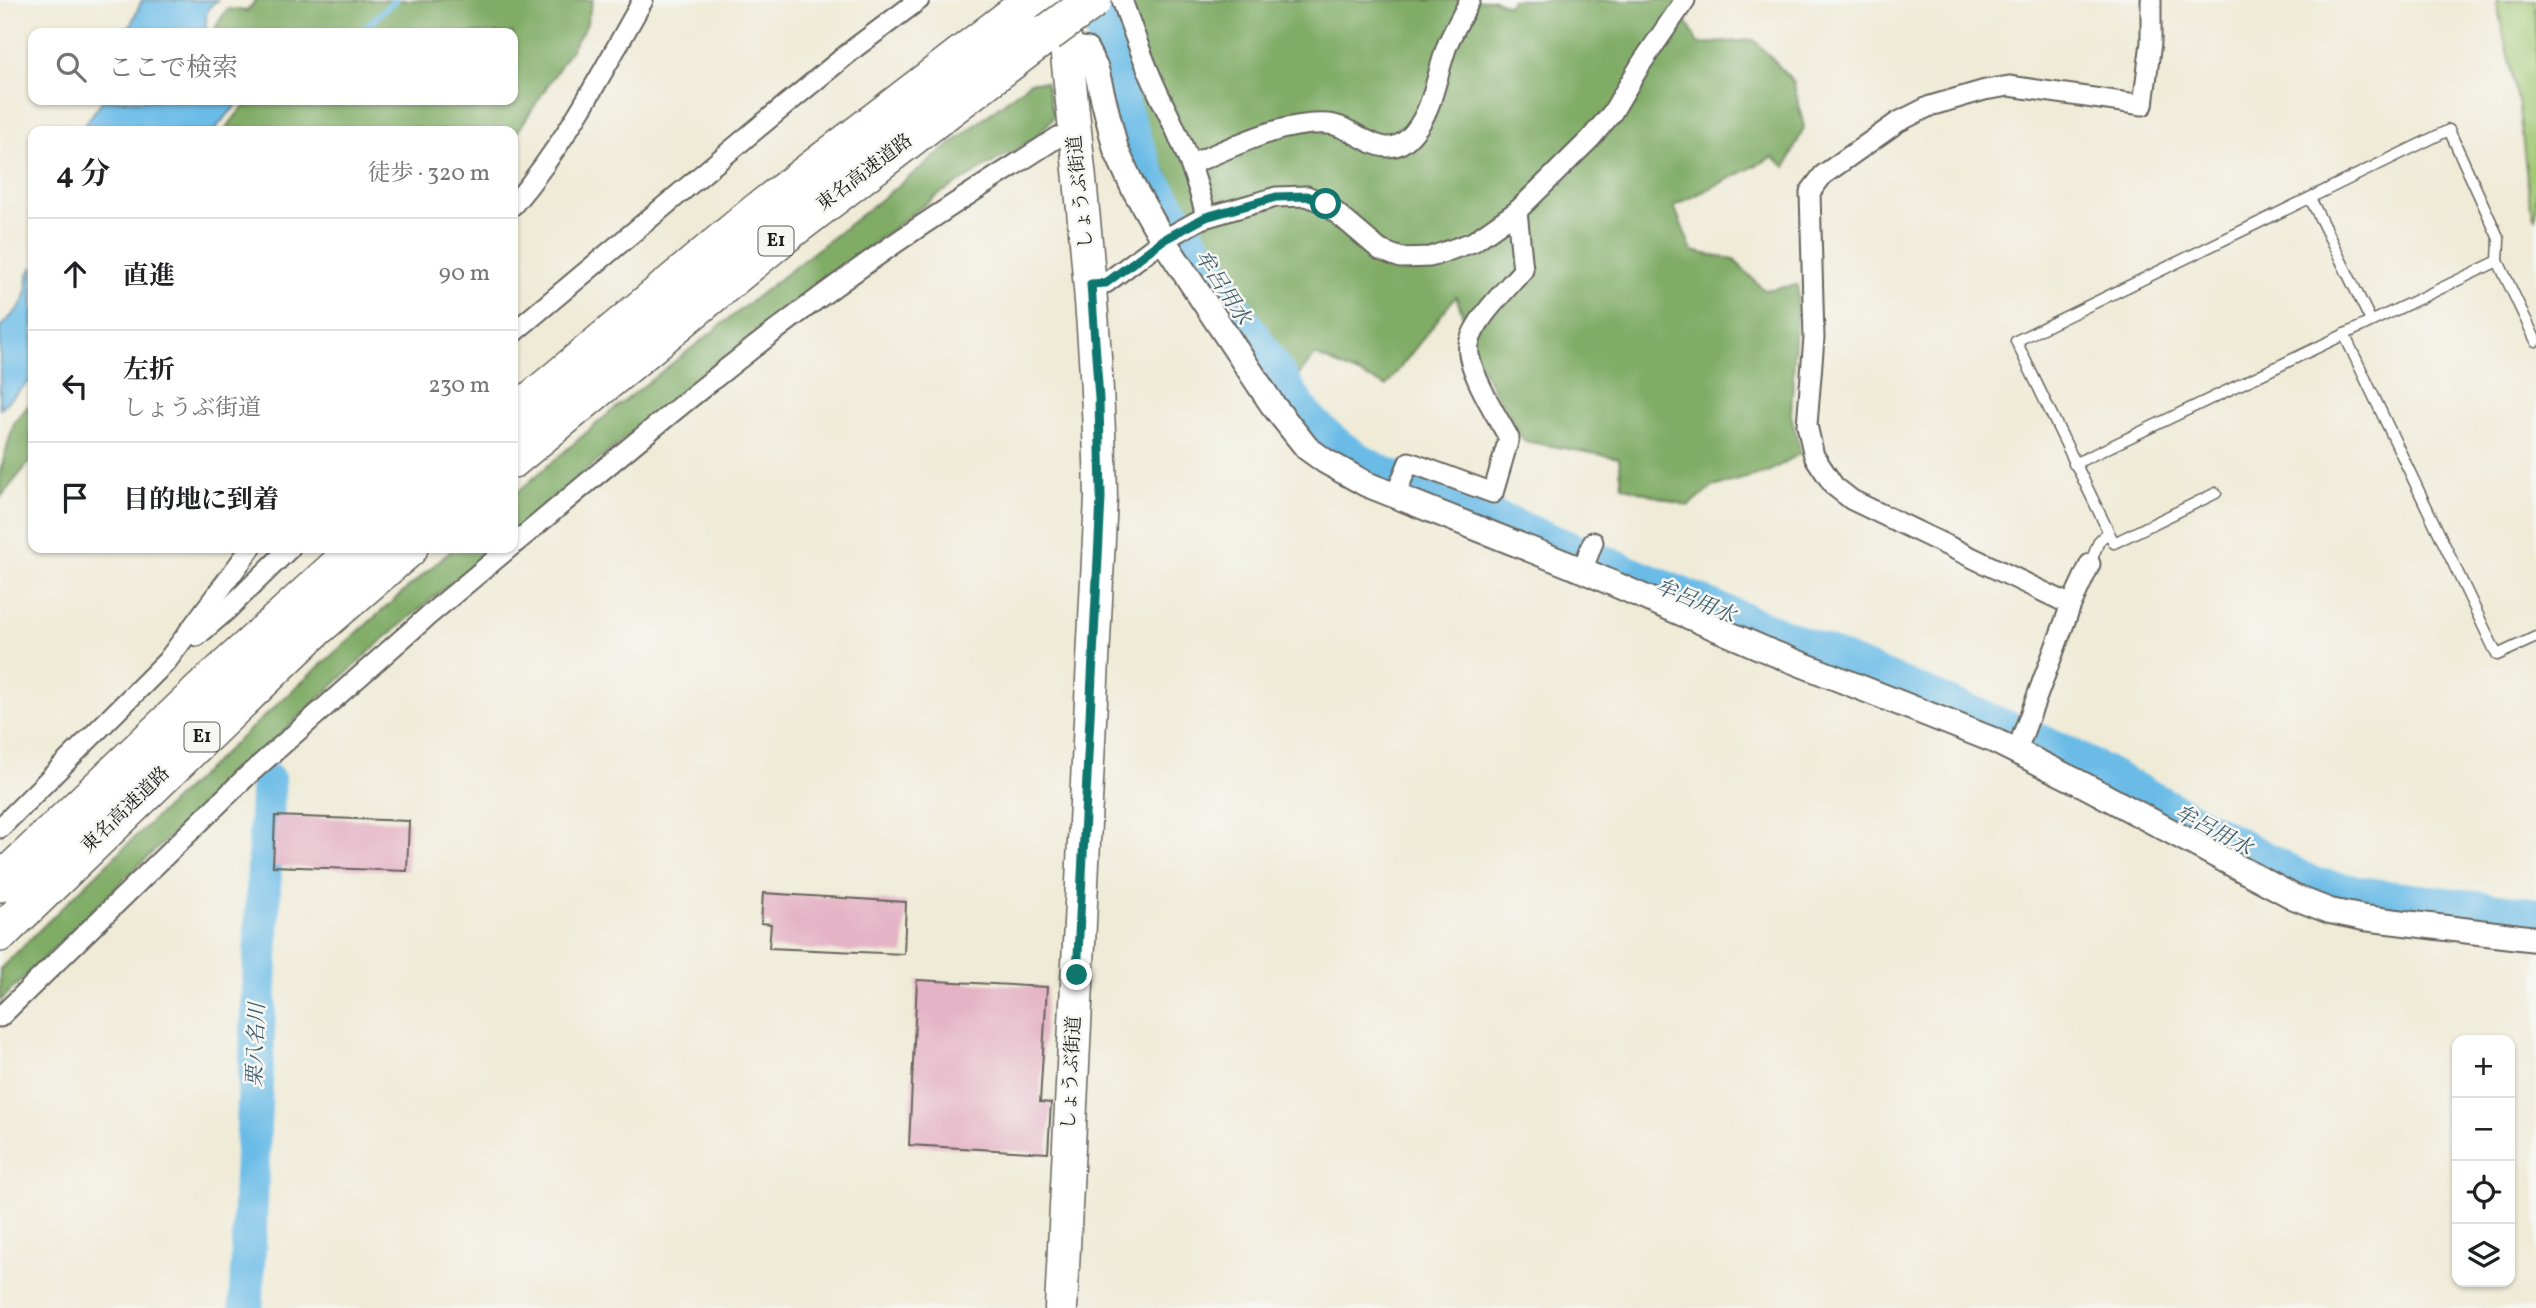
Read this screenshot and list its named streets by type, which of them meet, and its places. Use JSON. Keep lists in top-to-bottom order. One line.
{"streets":{"highway":["東名高速道路","E1"],"main road":["しょうぶ街道"]},"crossings":[["東名高速道路","しょうぶ街道"]],"water":["牟呂用水","栗八名川"],"page":{"search":"ここで検索","heading":["4 分","徒歩 · 320 m"],"list":[["直進","90 m"],["左折","しょうぶ街道","230 m"],"目的地に到着"],"map_buttons":["+","−"]}}
